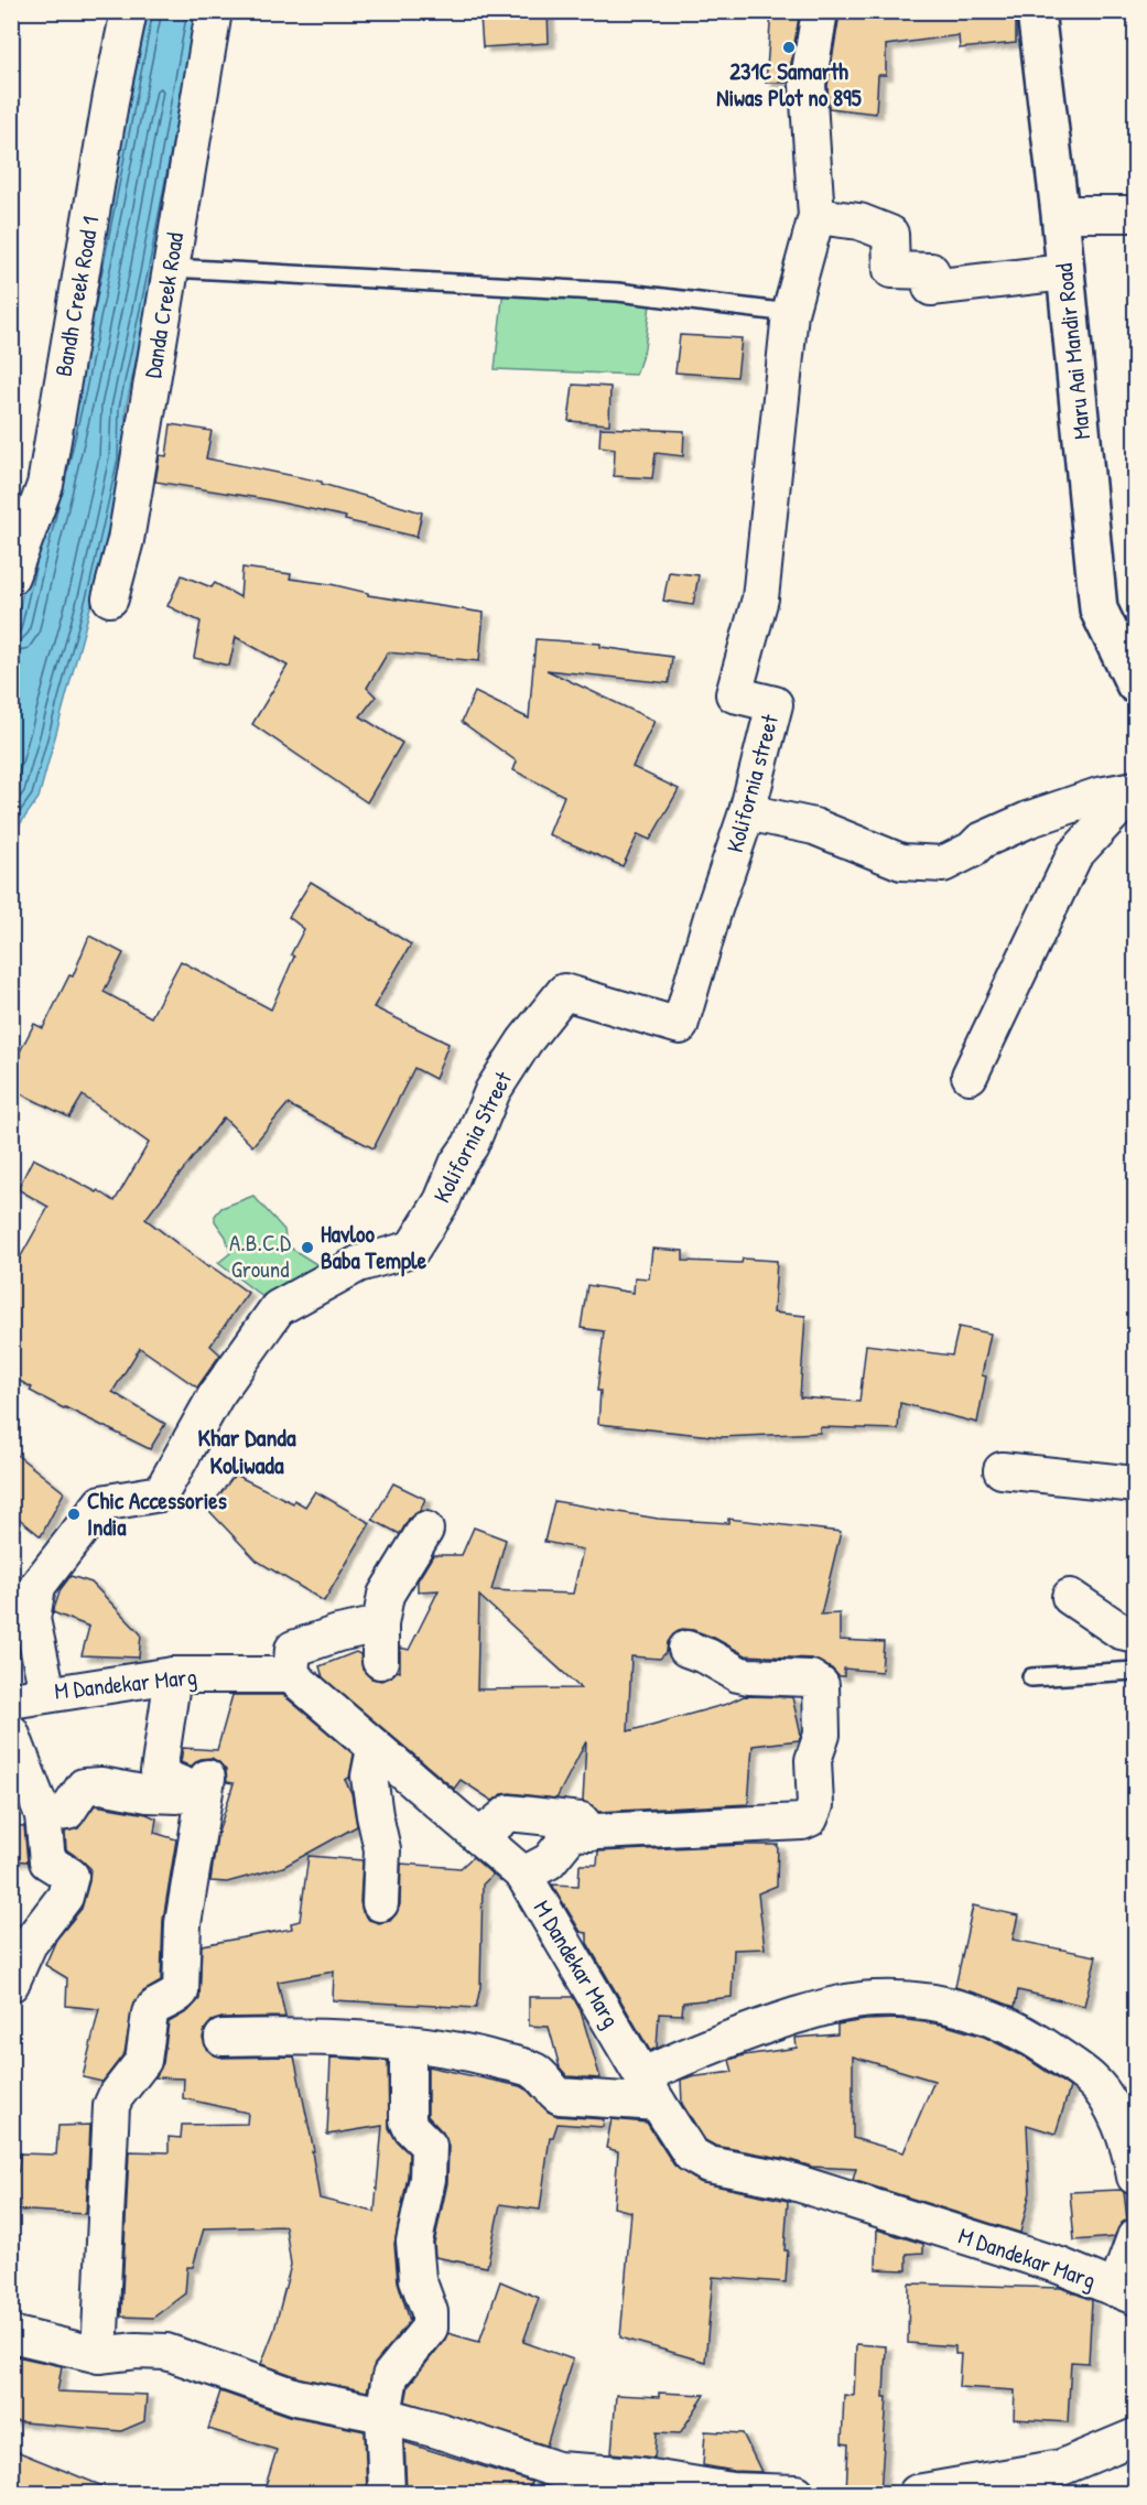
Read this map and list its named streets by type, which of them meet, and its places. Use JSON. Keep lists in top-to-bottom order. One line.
{"streets":{"street":["Bandh Creek Road 1","Danda Creek Road","Maru Aai Mandir Road","Kolifornia street","Kolifornia Street","M Dandekar Marg"]},"crossings":[["Kolifornia street","Kolifornia Street"],["Kolifornia Street","M Dandekar Marg"]],"districts":["Khar Danda Koliwada"],"parks":["A.B.C.D Ground"],"places":["231C Samarth Niwas Plot no 895","Havloo Baba Temple","Chic Accessories India"]}
